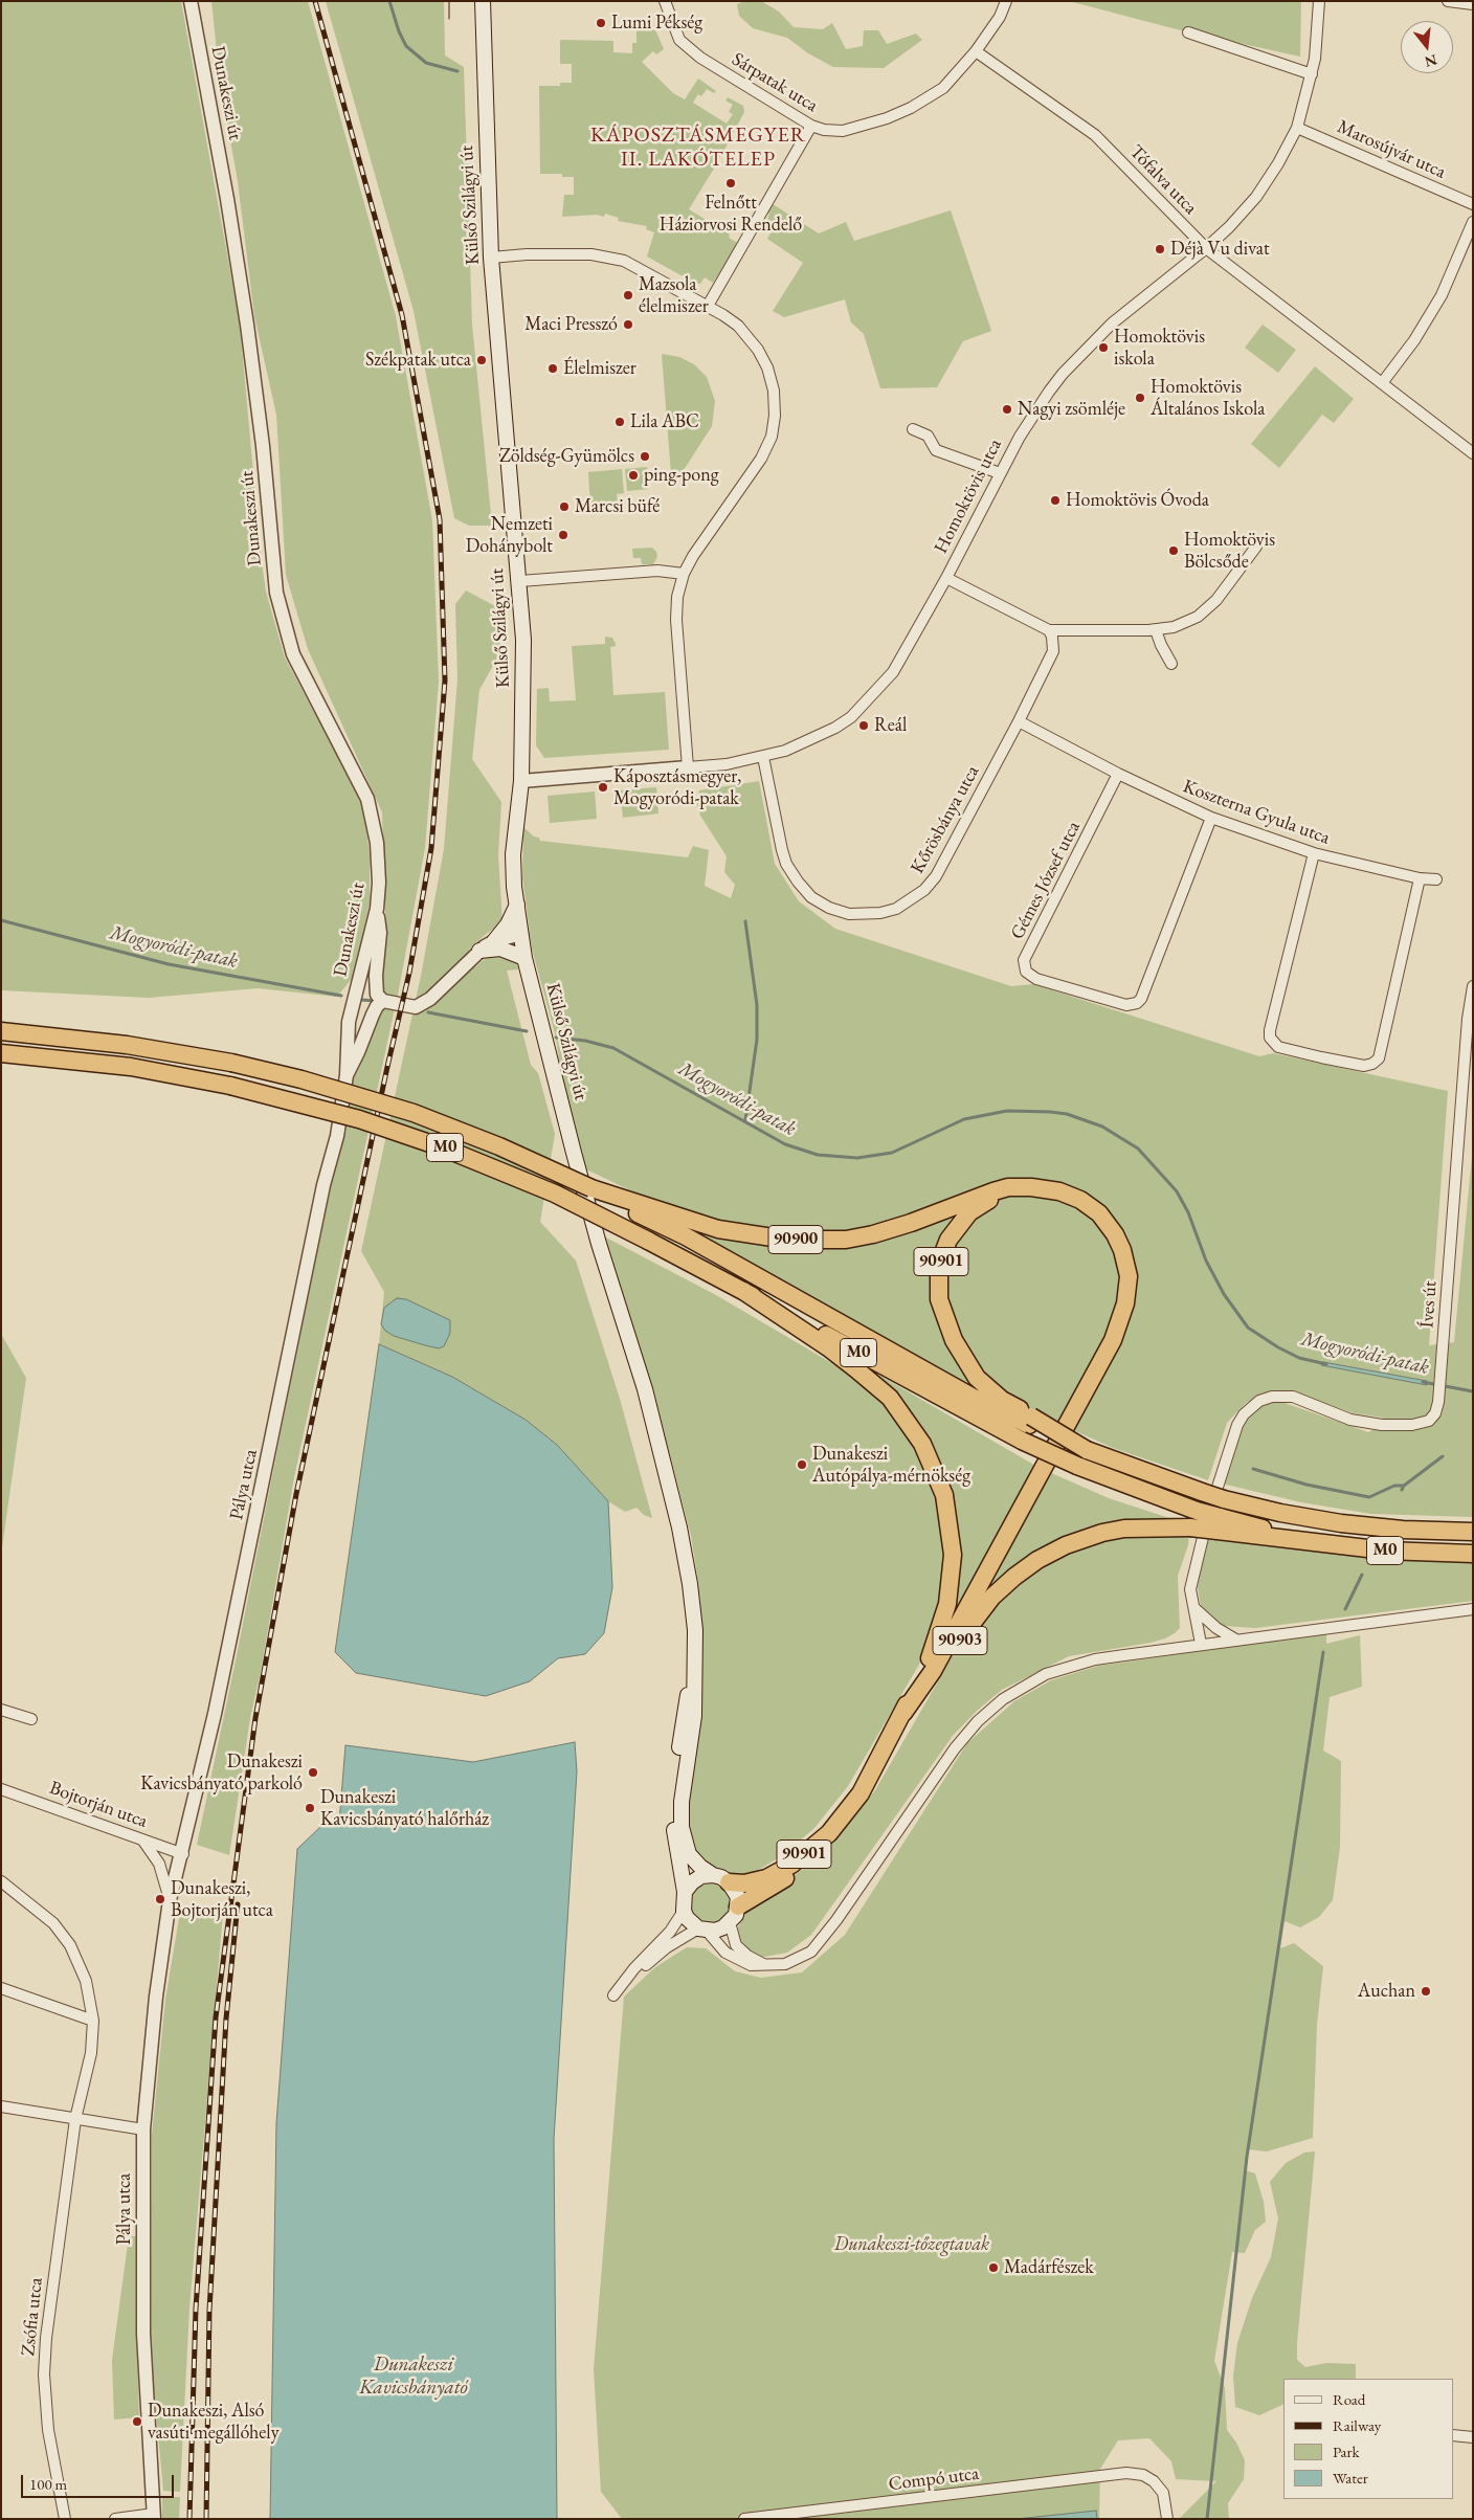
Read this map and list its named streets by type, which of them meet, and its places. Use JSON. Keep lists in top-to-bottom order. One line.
{"streets":{"highway":["M0","90900","90901","90903"],"main road":["Külső Szilágyi út"],"street":["Sárpatak utca","Dunakeszi út","Marosújvár utca","Tófalva utca","Homoktövis utca","Koszterna Gyula utca","Kőrösbánya utca","Gémes József utca","Íves út","Pálya utca","Bojtorján utca","Zsófia utca","Compó utca"]},"crossings":[["Sárpatak utca","Tófalva utca"],["Dunakeszi út","Pálya utca"],["Marosújvár utca","Homoktövis utca"],["Tófalva utca","Homoktövis utca"],["Külső Szilágyi út","Homoktövis utca"],["Homoktövis utca","Kőrösbánya utca"],["Koszterna Gyula utca","Kőrösbánya utca"],["Koszterna Gyula utca","Gémes József utca"],["M0","90900"],["M0","90901"],["M0","90903"],["90900","90901"],["90901","90903"],["Pálya utca","Bojtorján utca"]],"districts":["KÁPOSZTÁSMEGYER II. LAKÓTELEP"],"water":["Mogyoródi-patak","Dunakeszi Kavicsbányató"],"parks":["Dunakeszi-tőzegtavak"],"places":["Lumi Pékség","Felnőtt Háziorvosi Rendelő","Déjà Vu divat","Mazsola élelmiszer","Maci Presszó","Homoktövis iskola","Székpatak utca","Élelmiszer","Homoktövis Általános Iskola","Nagyi zsömléje","Lila ABC","Zöldség-Gyümölcs","ping-pong","Homoktövis Óvoda","Marcsi büfé","Nemzeti Dohánybolt","Homoktövis Bölcsőde","Reál","Káposztásmegyer, Mogyoródi-patak","Dunakeszi Autópálya-mérnökség","Dunakeszi Kavicsbányató parkoló","Dunakeszi Kavicsbányató halőrház","Dunakeszi, Bojtorján utca","Auchan","Madárfészek","Dunakeszi, Alsó vasúti megállóhely"],"legend":["Road","Railway","Park","Water"],"scale_bar":"100 m","north":"bottom"}
